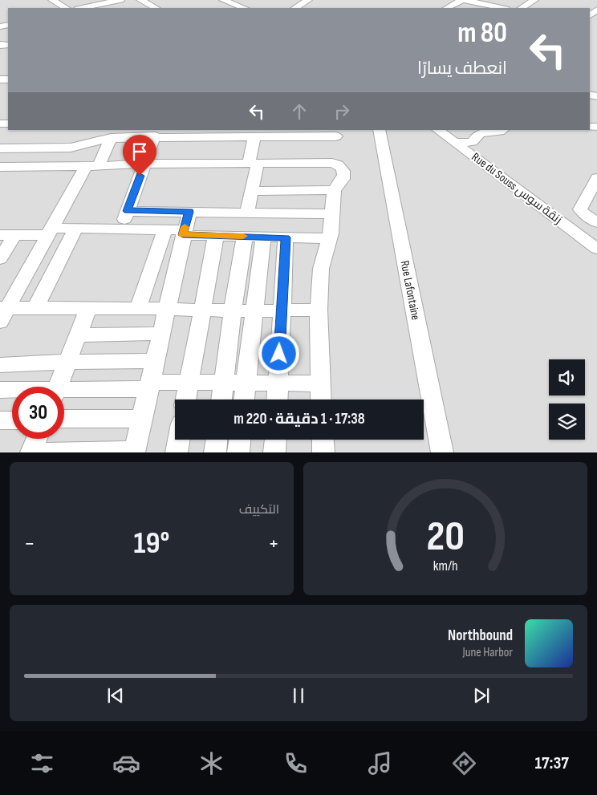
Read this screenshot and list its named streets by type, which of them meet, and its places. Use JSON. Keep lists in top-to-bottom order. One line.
{"streets":{"street":["Rue du Souss زنقة سوس","Rue Lafontaine"]},"page":{"turn":["80 m","انعطف يسارًا"],"limit":"30","trip":"17:38 · 1 دقيقة · 220 m","tile":"التكييف","heat":["−","19°","+"],"song":["Northbound","June Harbor"],"tabs":"17:37","gauge":["20","km/h"]}}
